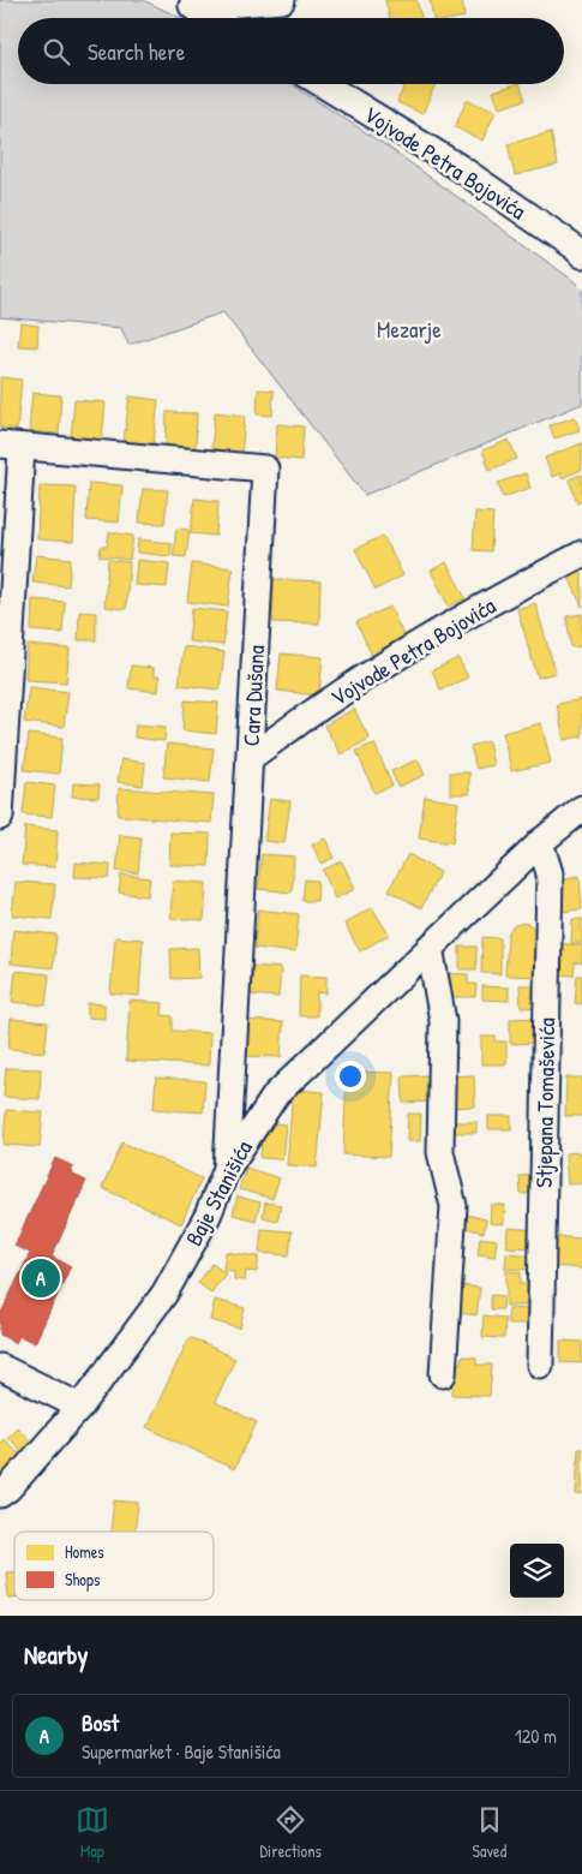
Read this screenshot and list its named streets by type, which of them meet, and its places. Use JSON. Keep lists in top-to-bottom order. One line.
{"streets":{"street":["Vojvode Petra Bojovića","Cara Dušana","Stjepana Tomaševića","Baje Stanišića"]},"crossings":[["Vojvode Petra Bojovića","Cara Dušana"],["Cara Dušana","Baje Stanišića"],["Stjepana Tomaševića","Baje Stanišića"]],"parks":["Mezarje"],"legend":["Homes","Shops"],"page":{"search":"Search here","pins":"A","heading":"Nearby","list":[{"mark":"A","name":"Bost","note":"Supermarket · Baje Stanišića","value":"120 m"}],"nav":["Map","Directions","Saved"]}}
